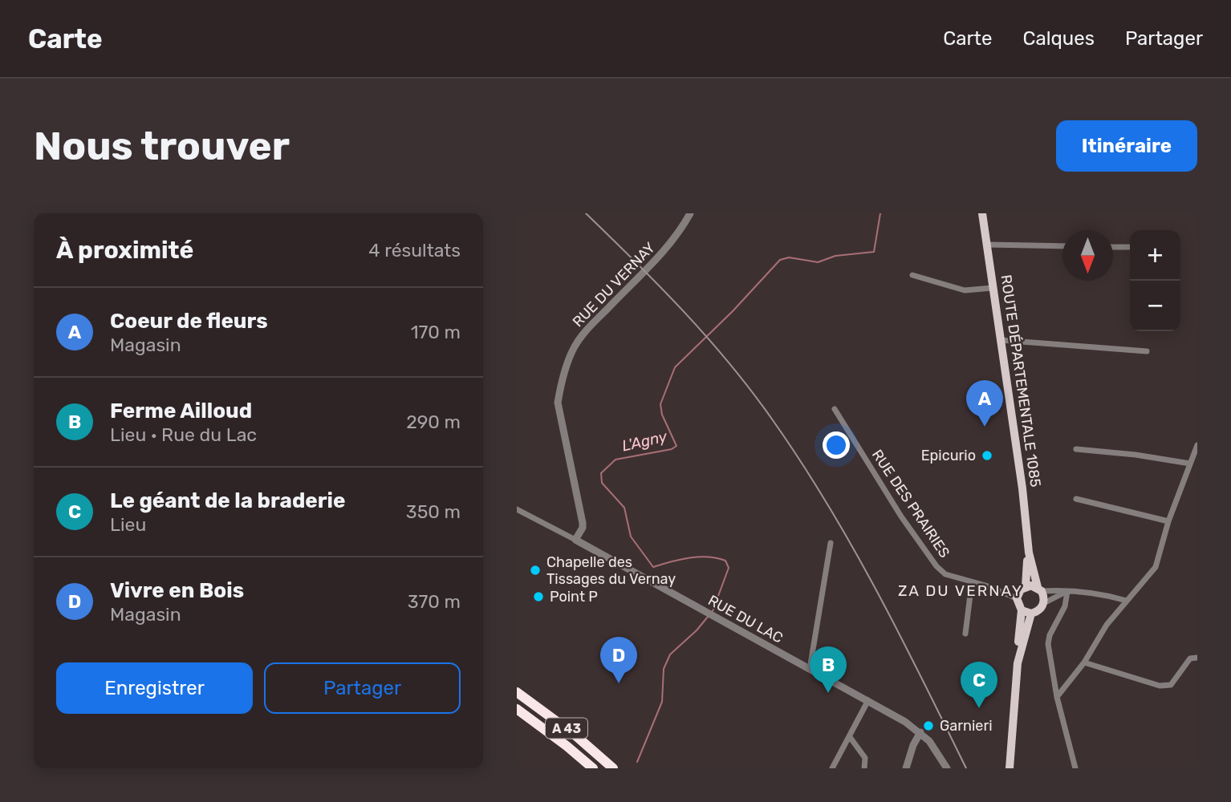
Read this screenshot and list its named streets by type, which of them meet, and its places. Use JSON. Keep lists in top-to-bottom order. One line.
{"streets":{"highway":["A 43"],"main road":["ROUTE DÉPARTEMENTALE 1085"],"street":["RUE DU VERNAY","RUE DES PRAIRIES","RUE DU LAC"]},"crossings":[["RUE DU VERNAY","RUE DU LAC"]],"districts":["ZA DU VERNAY"],"water":["L'Agny"],"places":["Epicurio","Chapelle des Tissages du Vernay","Point P","Garnieri"],"north":"bottom","page":{"header":"Carte","nav":["Carte","Calques","Partager"],"buttons":["Itinéraire",["Enregistrer","Partager"]],"title":"Nous trouver","heading":["À proximité","4 résultats"],"map_buttons":["+","−"],"list":[{"mark":"A","name":"Coeur de fleurs","note":"Magasin","value":"170 m"},{"mark":"B","name":"Ferme Ailloud","note":"Lieu · Rue du Lac","value":"290 m"},{"mark":"C","name":"Le géant de la braderie","note":"Lieu","value":"350 m"},{"mark":"D","name":"Vivre en Bois","note":"Magasin","value":"370 m"}],"pins":["A","D","B","C"]}}
